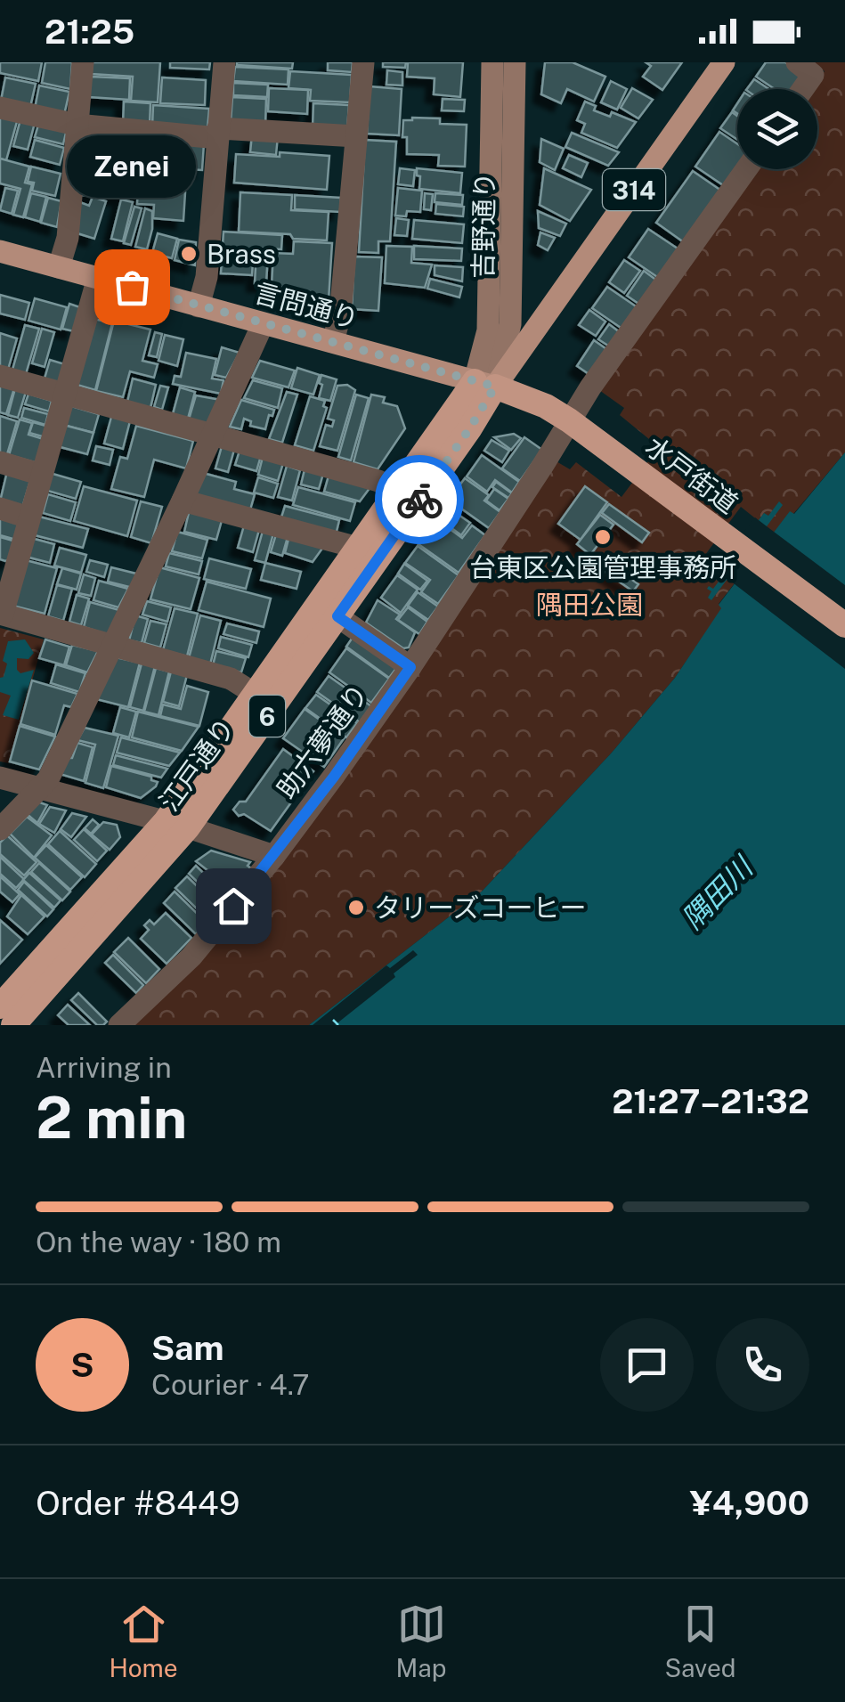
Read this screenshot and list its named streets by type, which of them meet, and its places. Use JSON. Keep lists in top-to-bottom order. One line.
{"streets":{"highway":["水戸街道","6","江戸通り"],"main road":["314","吉野通り","言問通り"],"street":["助六夢通り"]},"crossings":[["314","吉野通り"],["314","言問通り"],["314","水戸街道"],["314","江戸通り"],["吉野通り","言問通り"],["吉野通り","水戸街道"],["吉野通り","江戸通り"],["言問通り","水戸街道"],["言問通り","江戸通り"],["水戸街道","助六夢通り"],["水戸街道","江戸通り"]],"water":["隅田川"],"parks":["隅田公園"],"places":["Brass","Zenei","台東区公園管理事務所","タリーズコーヒー"],"page":{"status":"21:25","bubble":"Zenei","heading":["2 min","Arriving in","21:27–21:32"],"panel":["Sam","Courier · 4.7","Order #8449","¥4,900"],"bar":"On the way · 180 m","round":"S","tabs":["Home","Map","Saved"]}}
